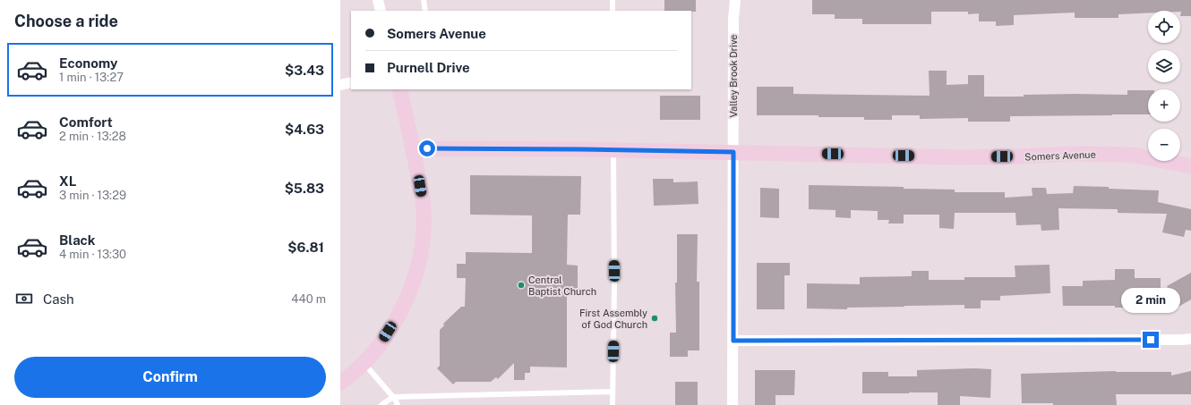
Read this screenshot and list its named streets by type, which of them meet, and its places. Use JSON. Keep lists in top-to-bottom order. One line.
{"streets":{"street":["Valley Brook Drive","Somers Avenue"]},"crossings":[["Valley Brook Drive","Somers Avenue"]],"places":["Central Baptist Church","First Assembly of God Church"],"page":{"heading":"Choose a ride","map_buttons":["+","−"],"banner":["Somers Avenue","Purnell Drive"],"list":[{"name":"Economy","note":"1 min · 13:27","value":"$3.43"},{"name":"Comfort","note":"2 min · 13:28","value":"$4.63"},{"name":"XL","note":"3 min · 13:29","value":"$5.83"},{"name":"Black","note":"4 min · 13:30","value":"$6.81"}],"pay":["Cash","440 m"],"bubble":"2 min","buttons":"Confirm"}}
